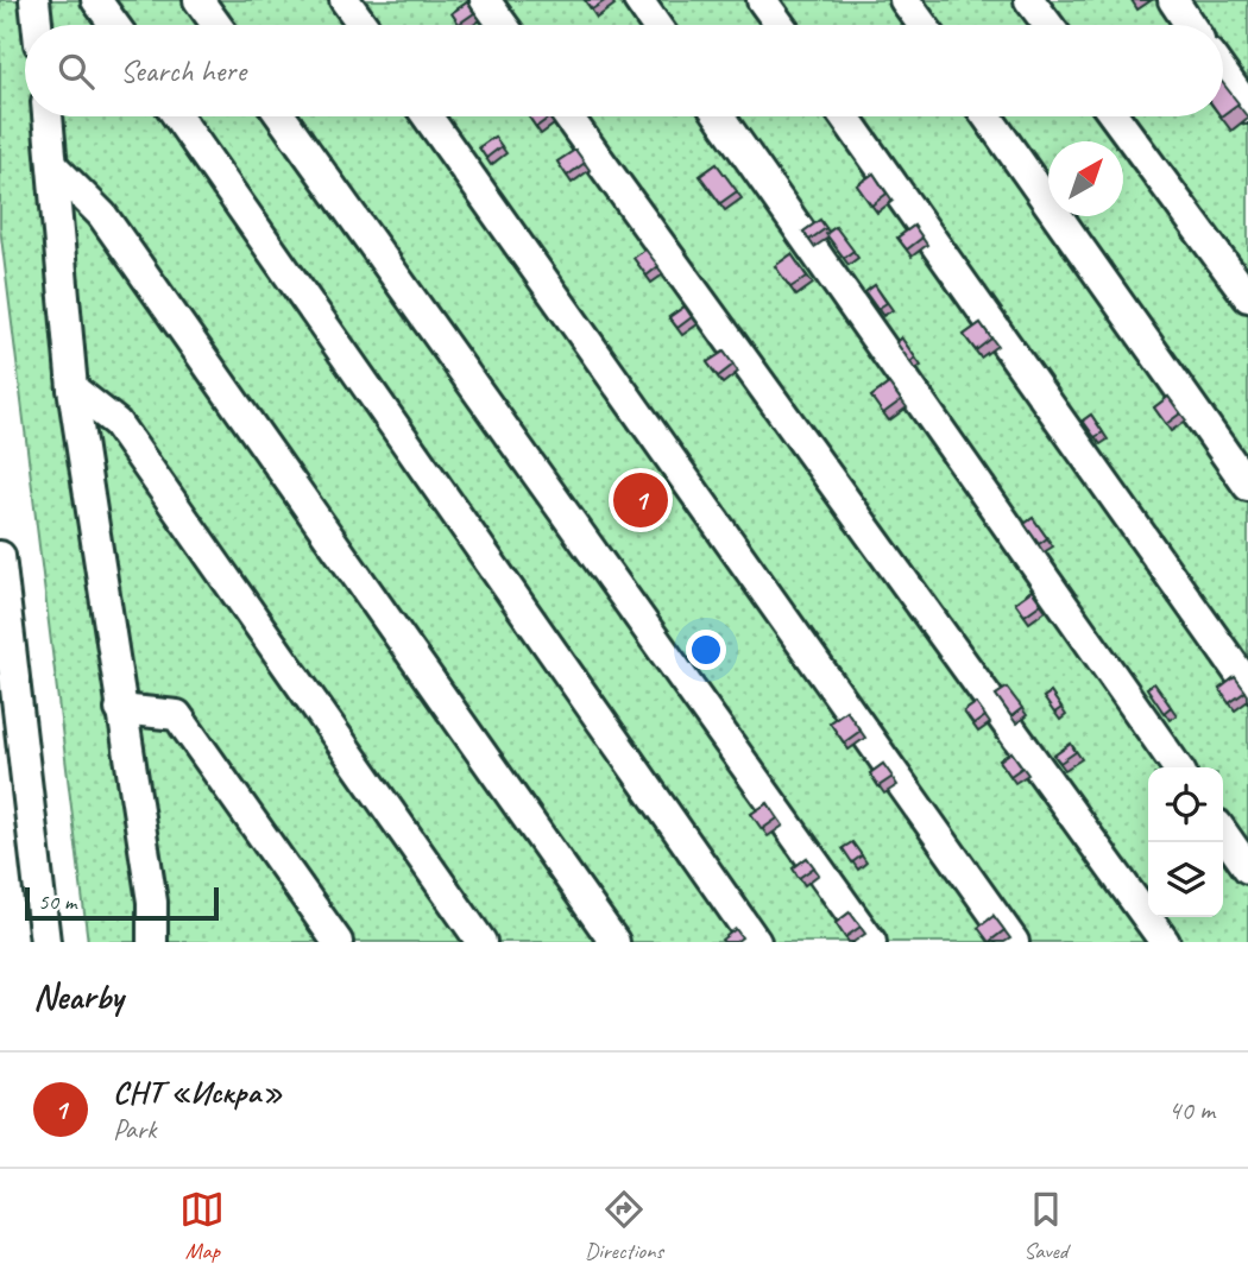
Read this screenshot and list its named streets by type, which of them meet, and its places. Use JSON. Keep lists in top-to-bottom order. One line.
{"scale_bar":"50 m","north":"top right","page":{"search":"Search here","pins":"1","scale":"50 m","heading":"Nearby","list":[{"mark":"1","name":"СНТ «Искра»","note":"Park","value":"40 m"}],"nav":["Map","Directions","Saved"]}}
